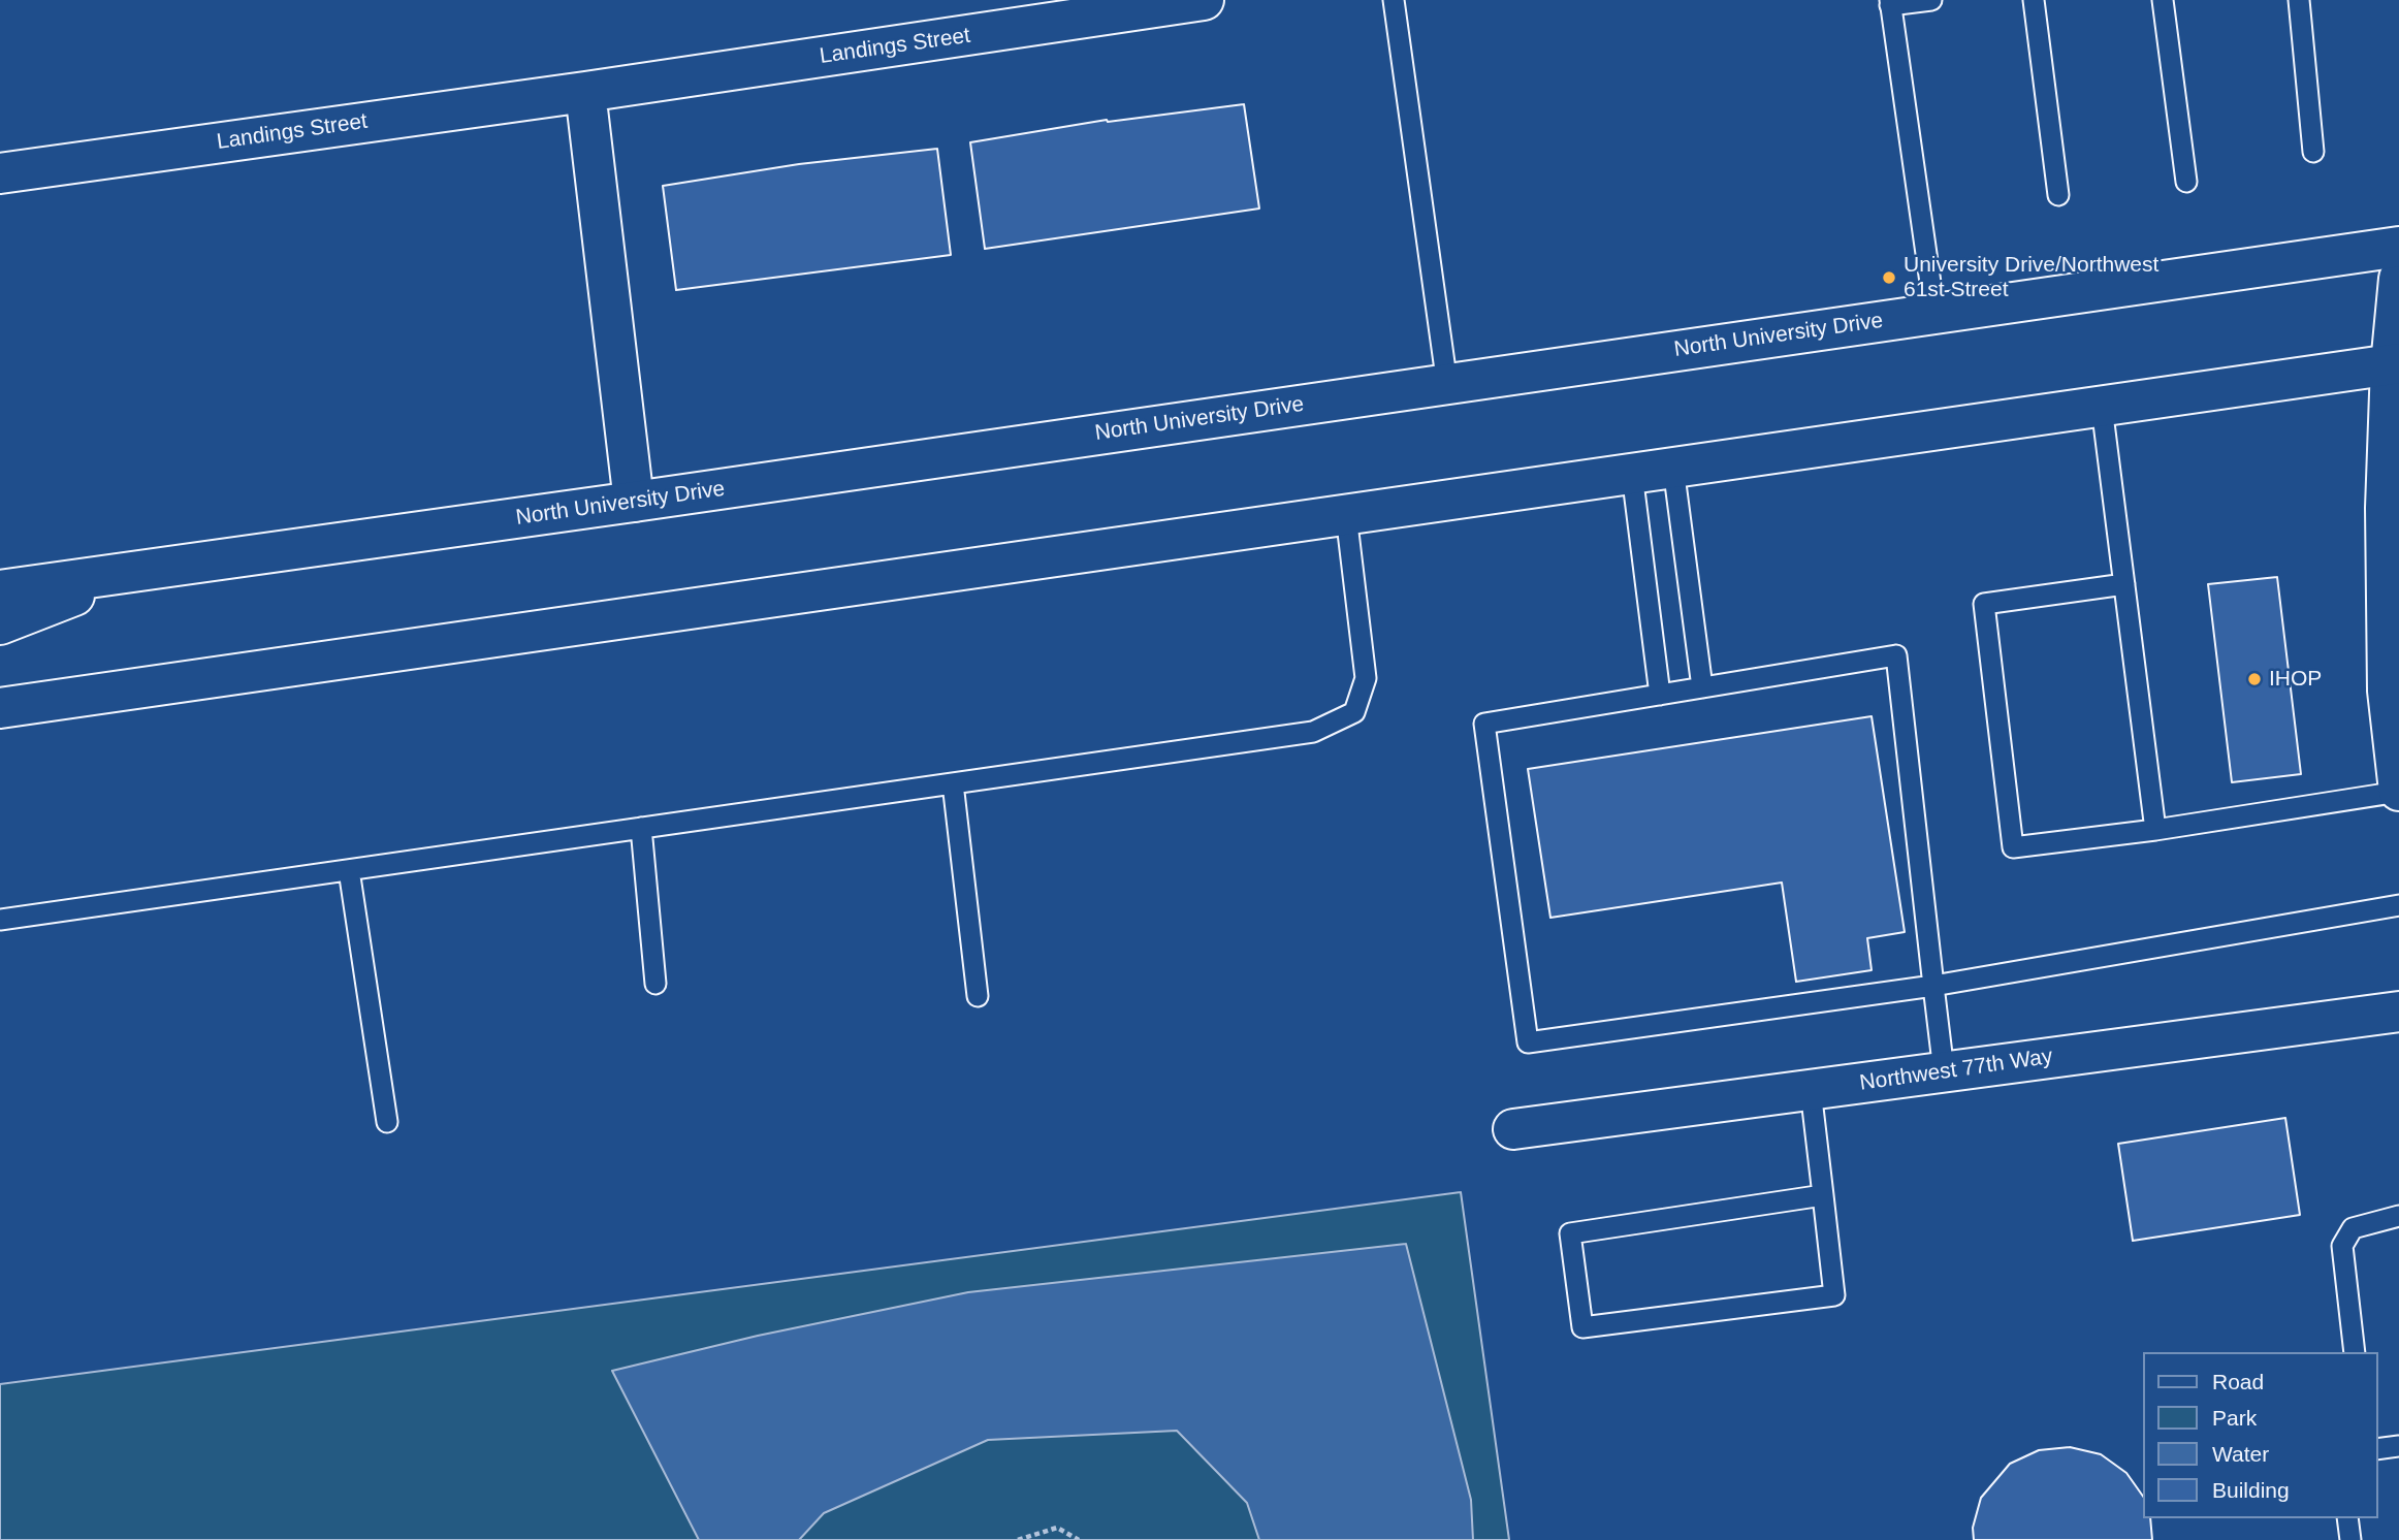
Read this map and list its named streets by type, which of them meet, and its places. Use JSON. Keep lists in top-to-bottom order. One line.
{"streets":{"main road":["Landings Street","North University Drive","Northwest 77th Way"]},"places":["University Drive/Northwest 61st Street","IHOP"],"legend":["Road","Park","Water","Building"]}
